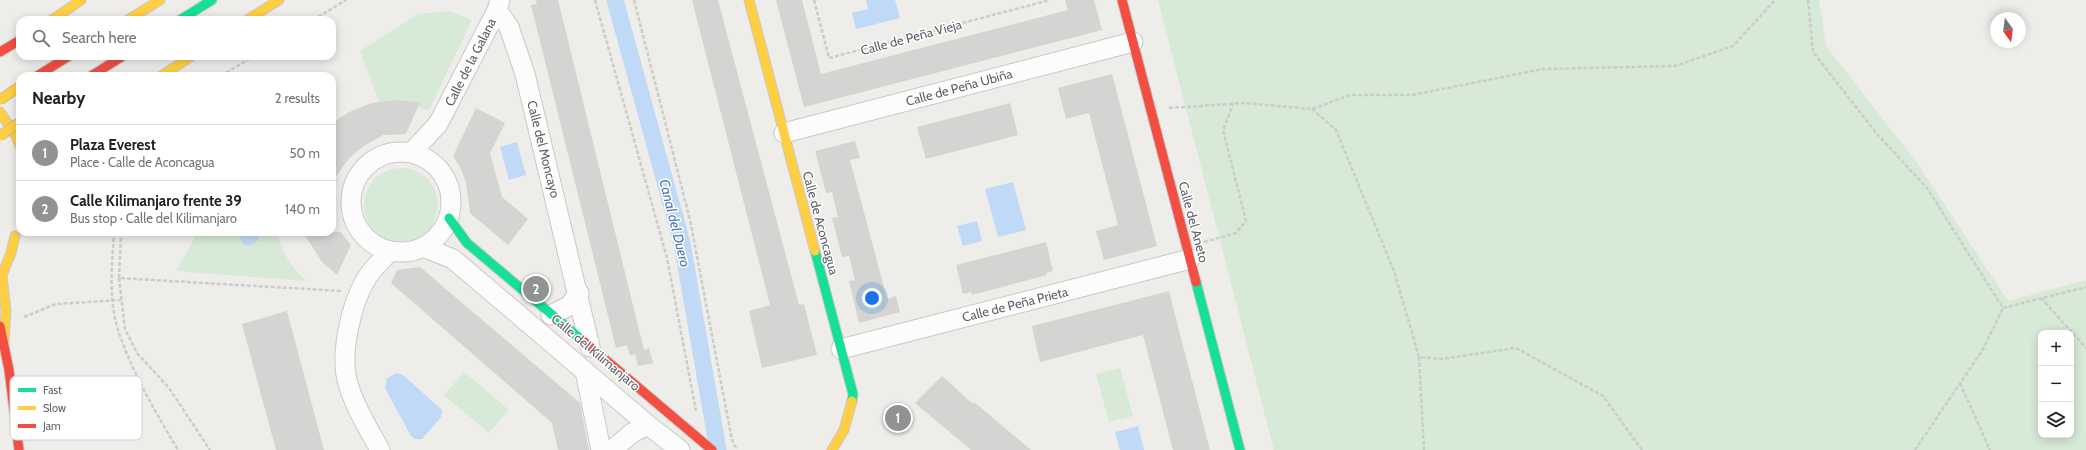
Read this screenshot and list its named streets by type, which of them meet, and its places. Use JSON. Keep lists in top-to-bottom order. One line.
{"streets":{"main road":["Calle del Aneto","Calle de Aconcagua","Calle del Kilimanjaro"],"street":["Calle de la Galana","Calle de Peña Ubiña","Calle del Moncayo","Calle de Peña Prieta"],"path":["Calle de Peña Vieja"]},"crossings":[["Calle de la Galana","Calle del Moncayo"],["Calle de la Galana","Calle del Kilimanjaro"],["Calle de Peña Ubiña","Calle del Aneto"],["Calle de Peña Ubiña","Calle de Aconcagua"],["Calle del Moncayo","Calle del Kilimanjaro"],["Calle del Aneto","Calle de Peña Prieta"],["Calle de Aconcagua","Calle de Peña Prieta"]],"water":["Canal del Duero"],"legend":["Fast","Slow","Jam"],"north":"bottom","page":{"search":"Search here","heading":["Nearby","2 results"],"list":[{"mark":"1","name":"Plaza Everest","note":"Place · Calle de Aconcagua","value":"50 m"},{"mark":"2","name":"Calle Kilimanjaro frente 39","note":"Bus stop · Calle del Kilimanjaro","value":"140 m"}],"pins":["2","1"],"map_buttons":["+","−"]}}
